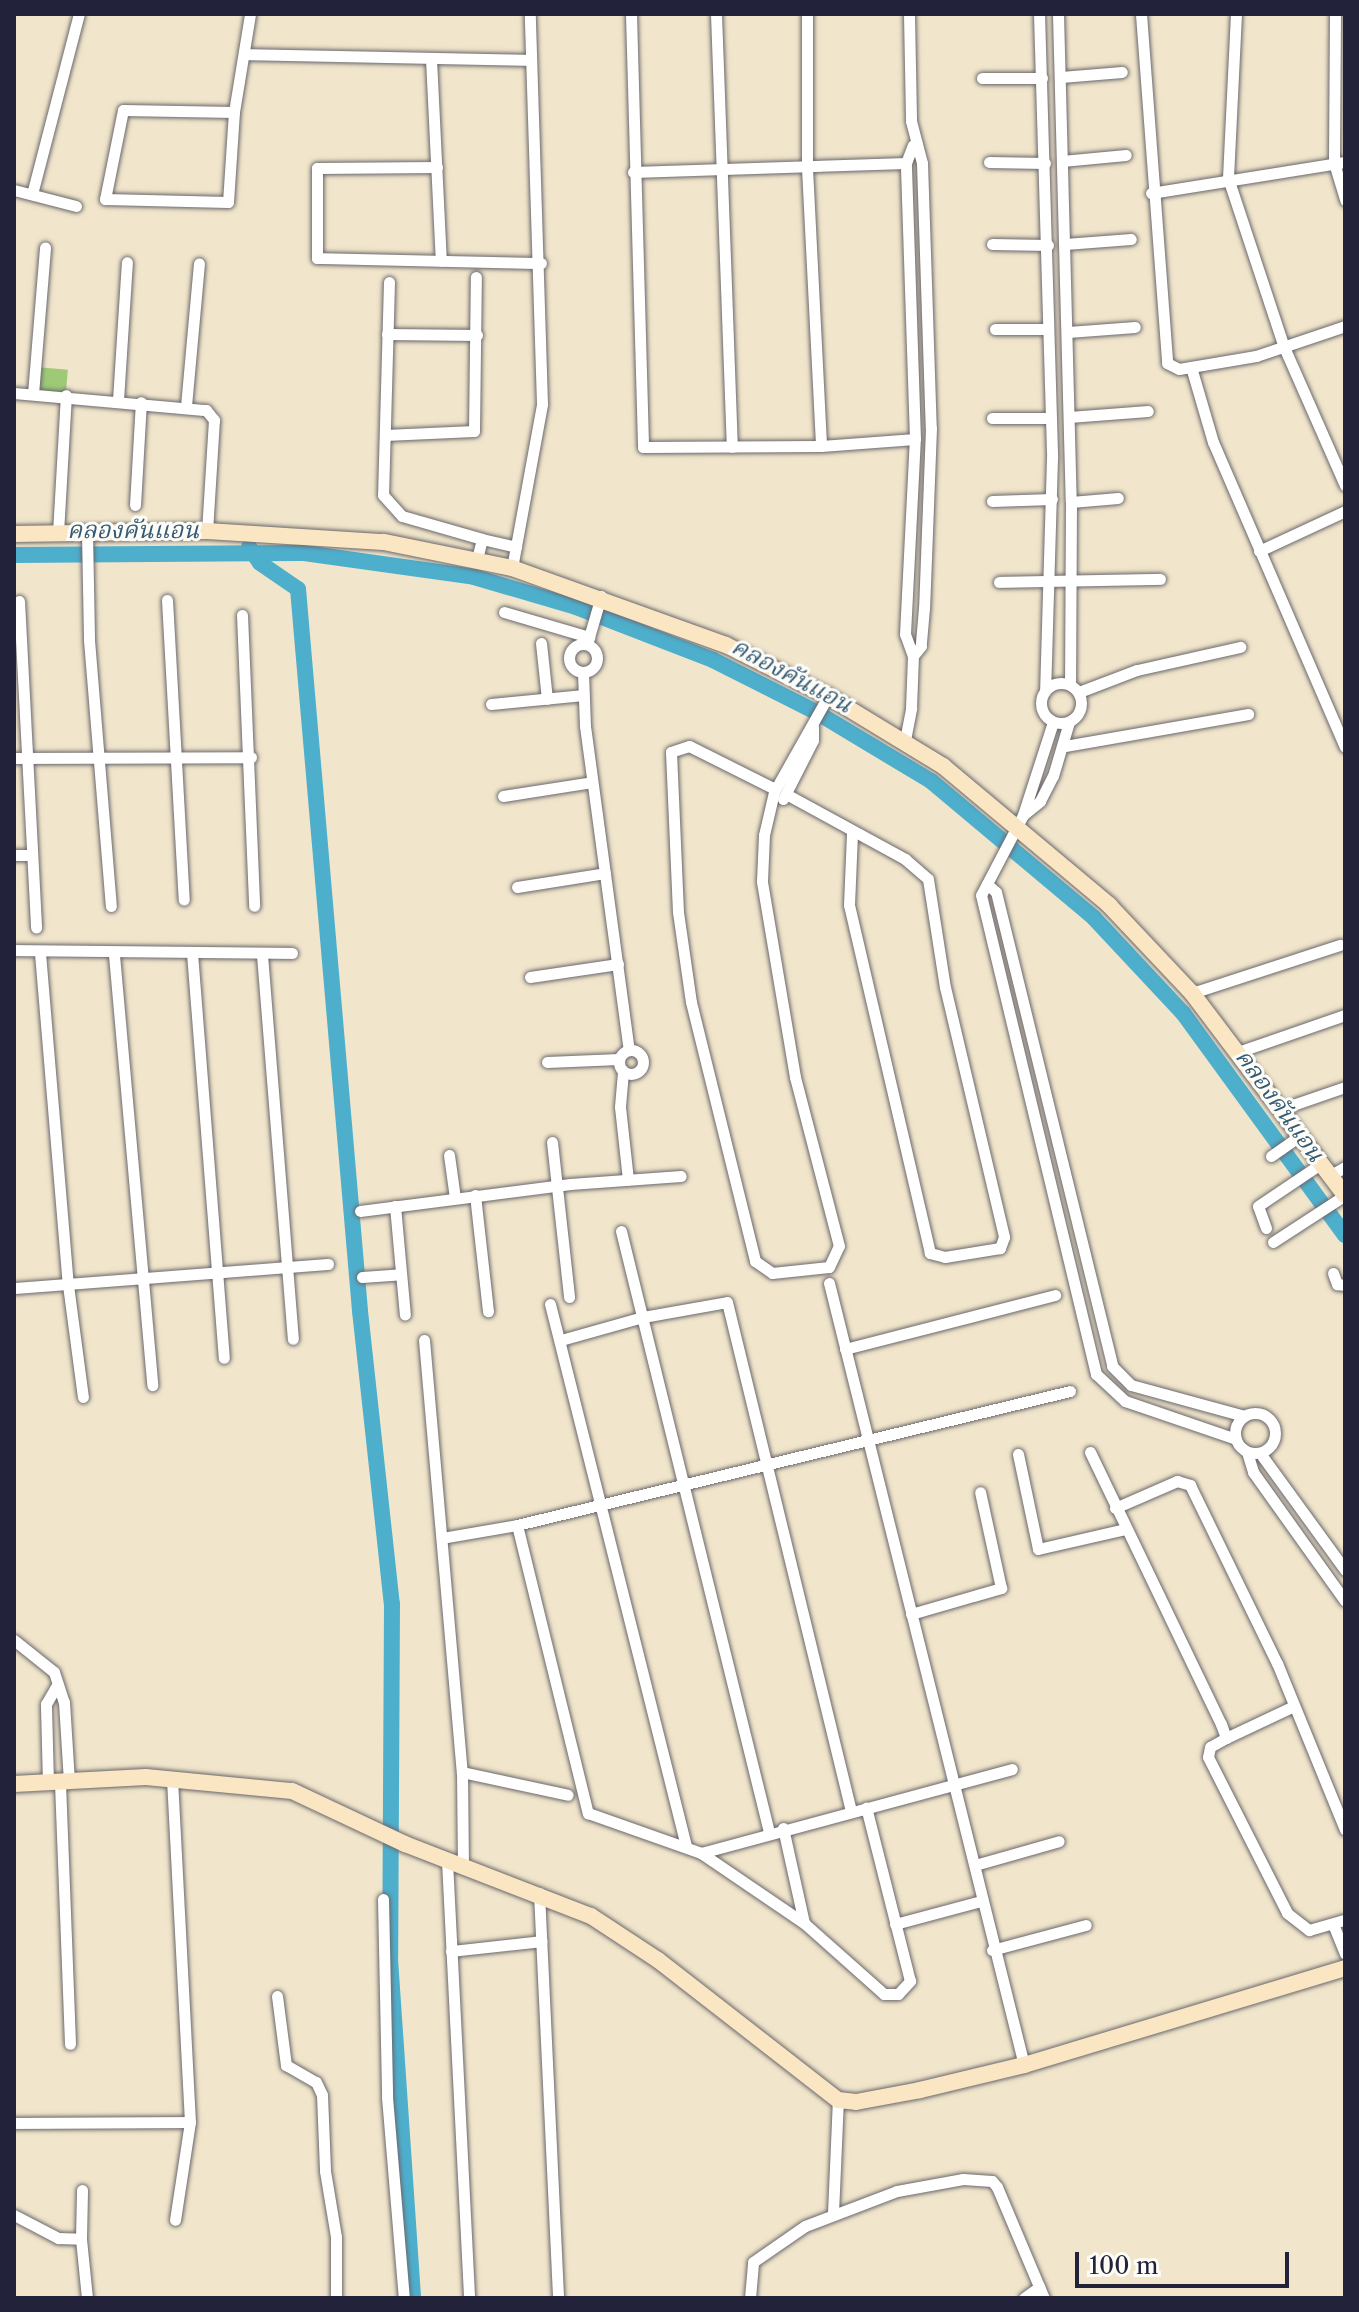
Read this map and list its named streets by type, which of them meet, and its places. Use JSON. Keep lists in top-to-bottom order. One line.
{"water":["คลองคันแอน"],"scale_bar":"100 m"}
